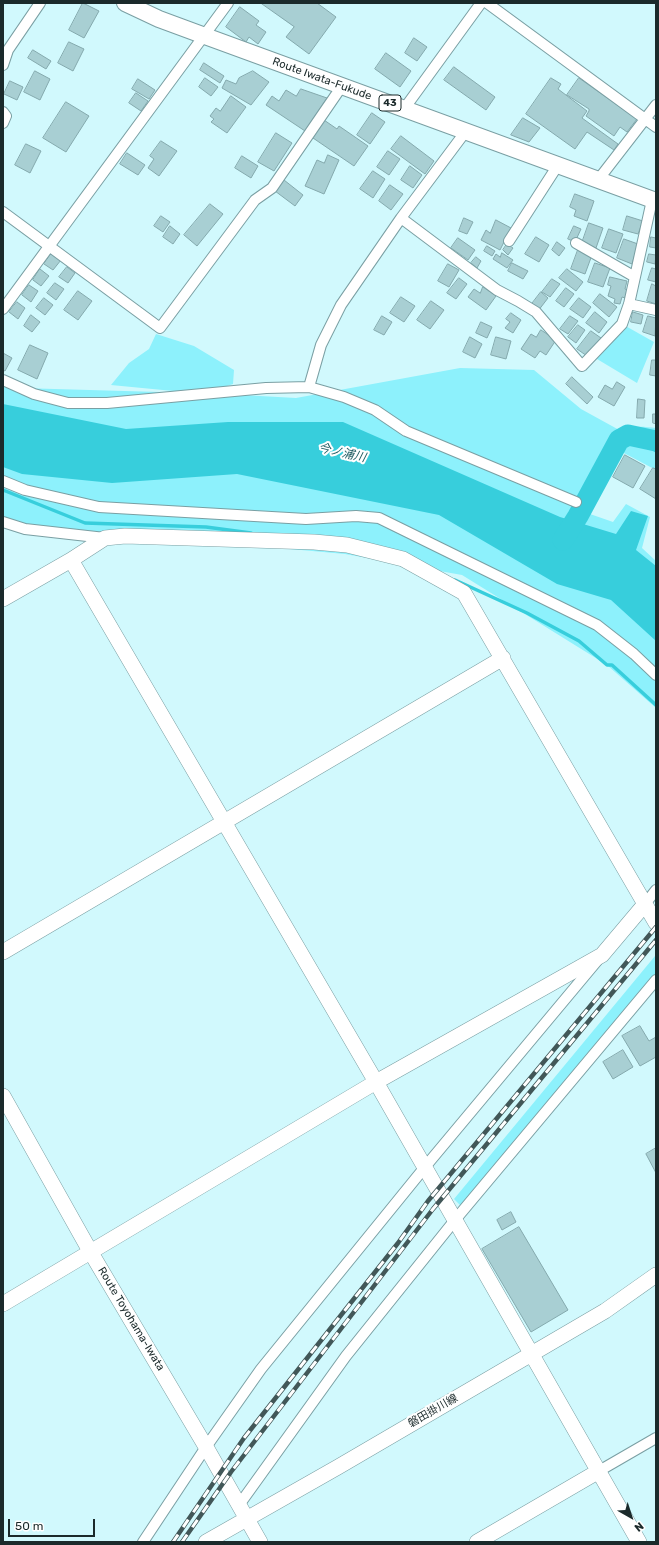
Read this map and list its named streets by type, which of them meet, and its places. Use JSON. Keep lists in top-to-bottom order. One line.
{"streets":{"main road":["Route Iwata-Fukude","43"],"street":["Route Toyohama-Iwata","磐田掛川線"]},"crossings":[["Route Toyohama-Iwata","磐田掛川線"]],"water":["今ノ浦川"],"scale_bar":"50 m","north":"bottom right"}
